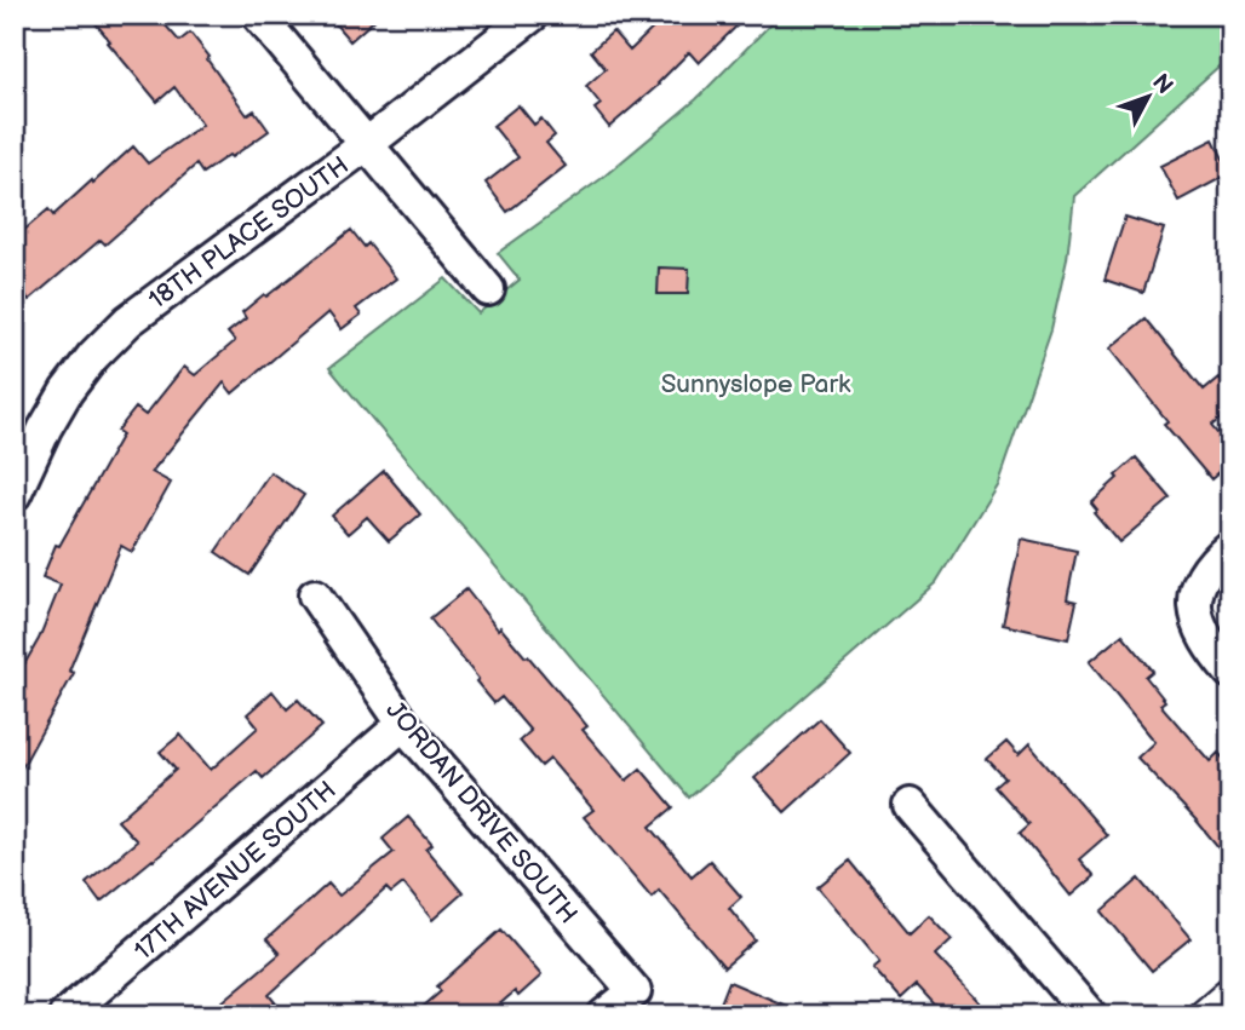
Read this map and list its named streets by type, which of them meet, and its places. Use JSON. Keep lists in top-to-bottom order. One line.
{"streets":{"street":["18TH PLACE SOUTH","JORDAN DRIVE SOUTH","17TH AVENUE SOUTH"]},"crossings":[["JORDAN DRIVE SOUTH","17TH AVENUE SOUTH"]],"parks":["Sunnyslope Park"],"north":"top right"}
